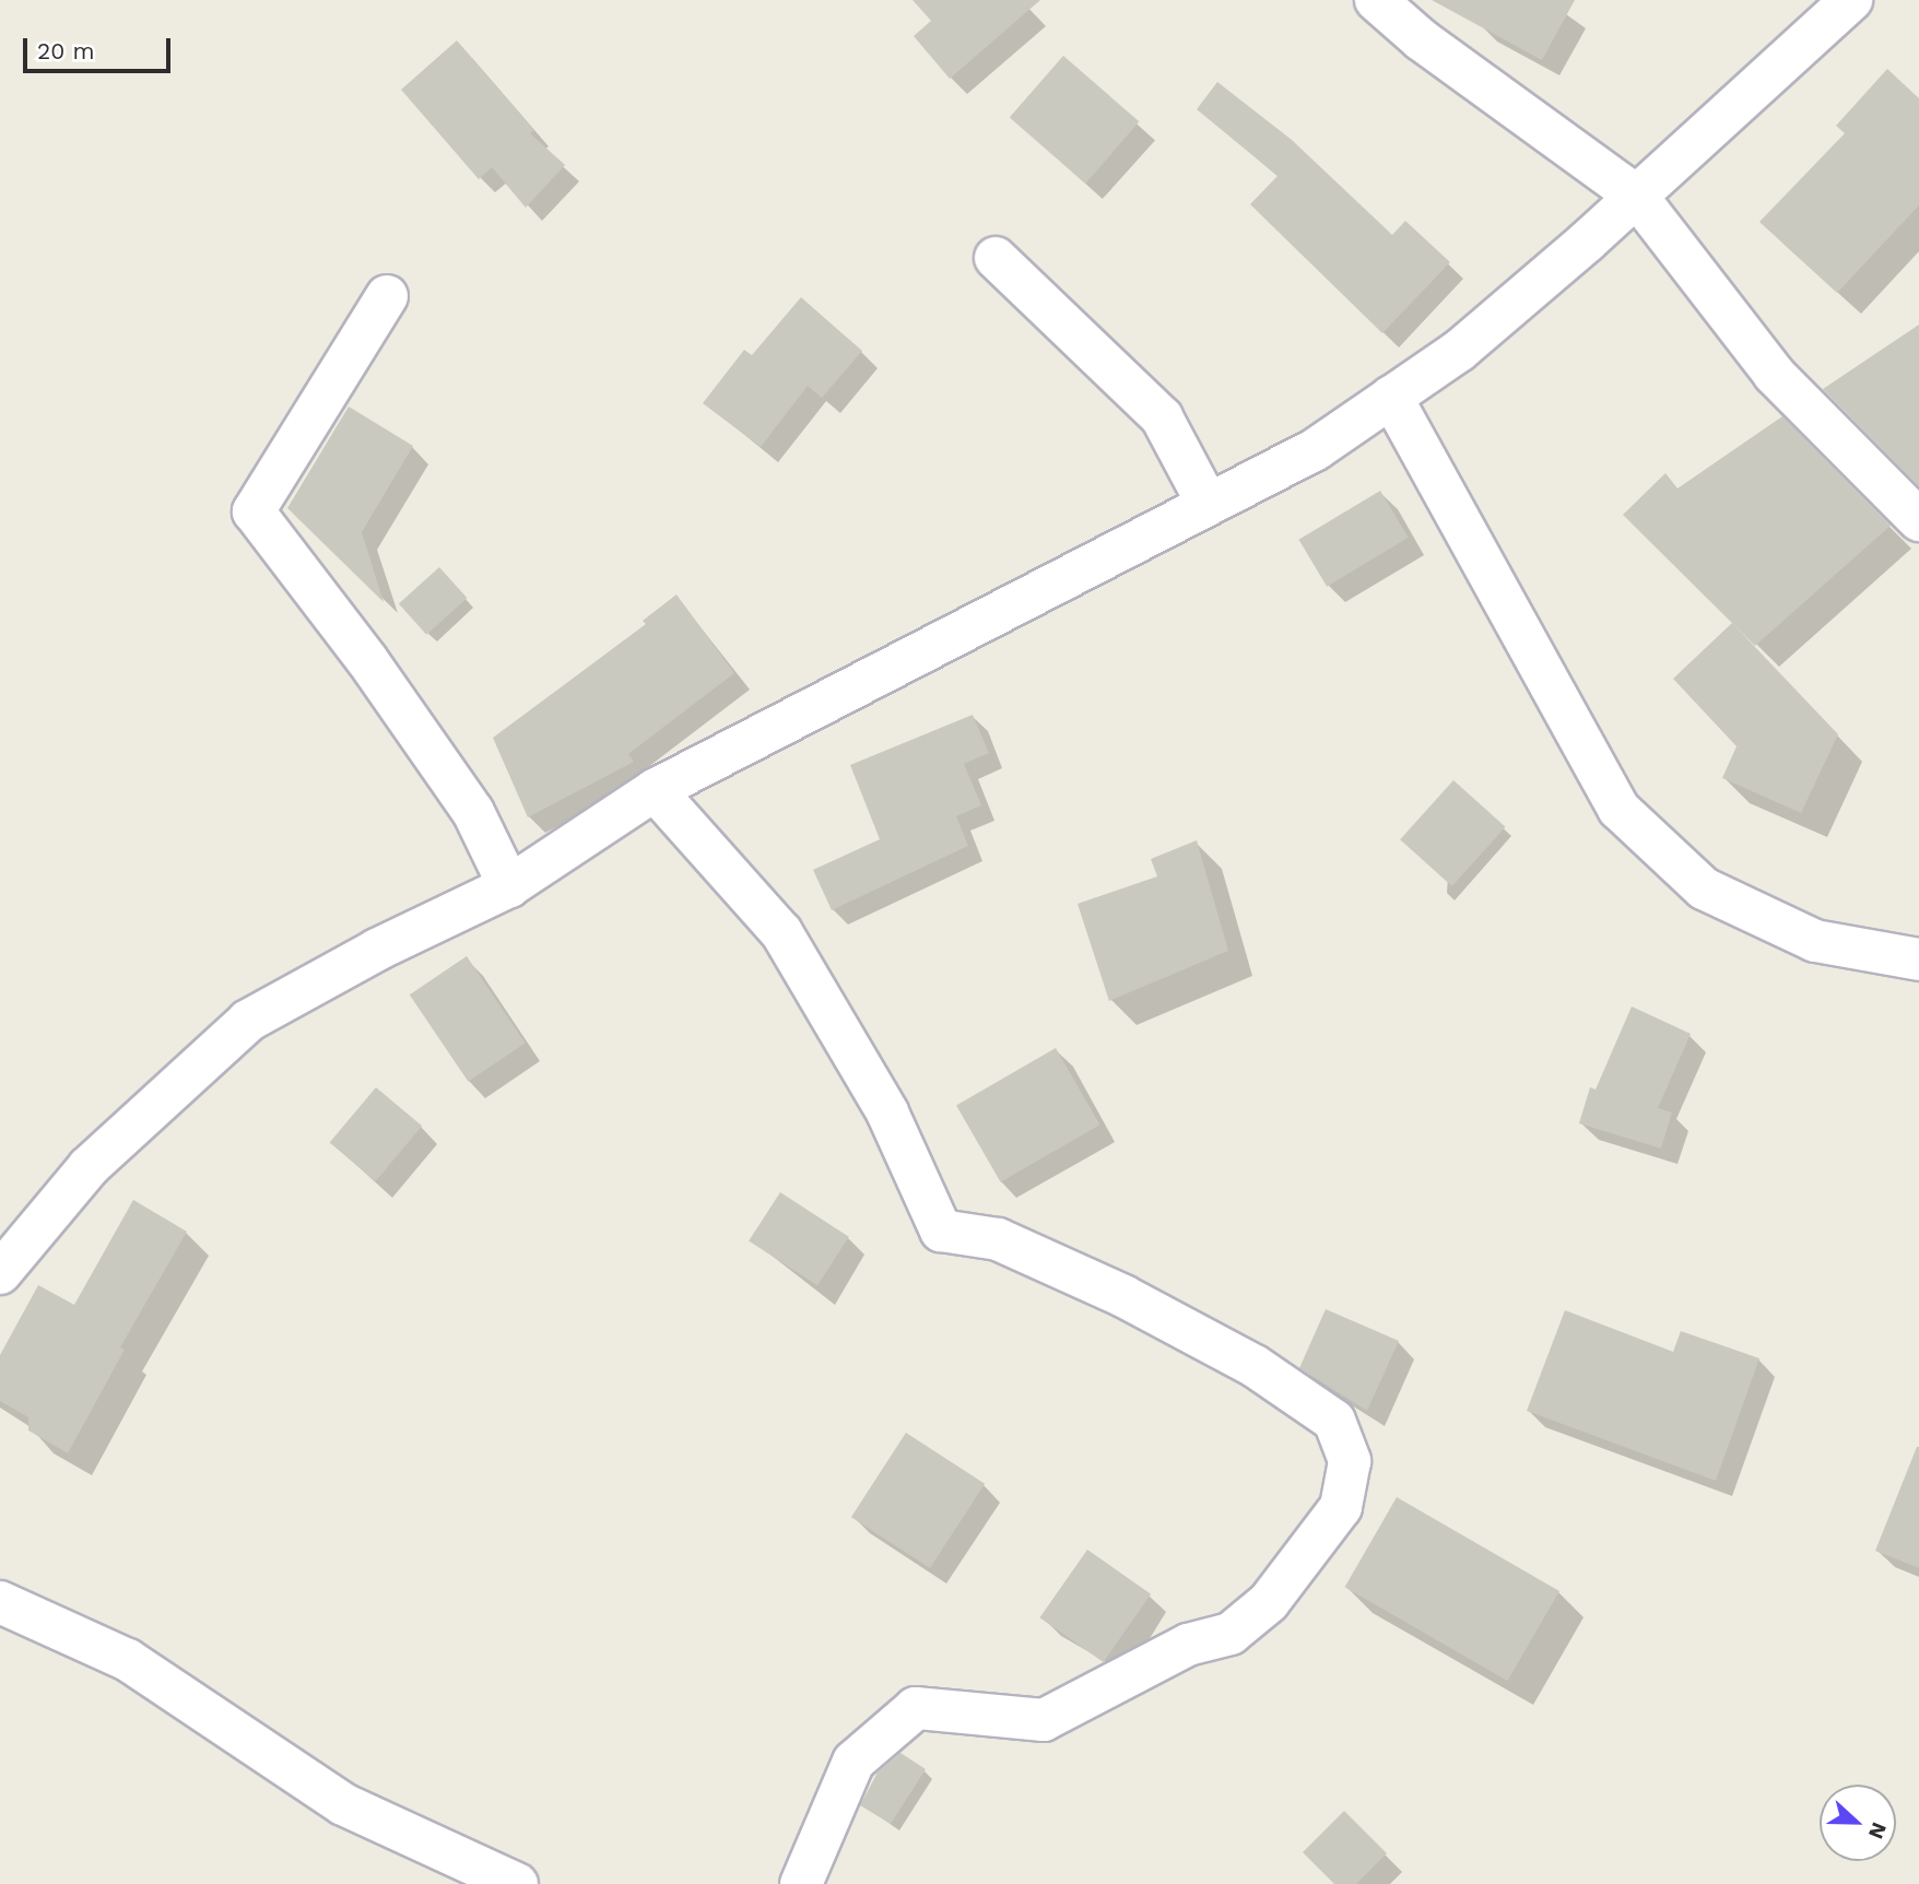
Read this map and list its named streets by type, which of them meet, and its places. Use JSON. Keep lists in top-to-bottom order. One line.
{"scale_bar":"20 m","north":"right"}
